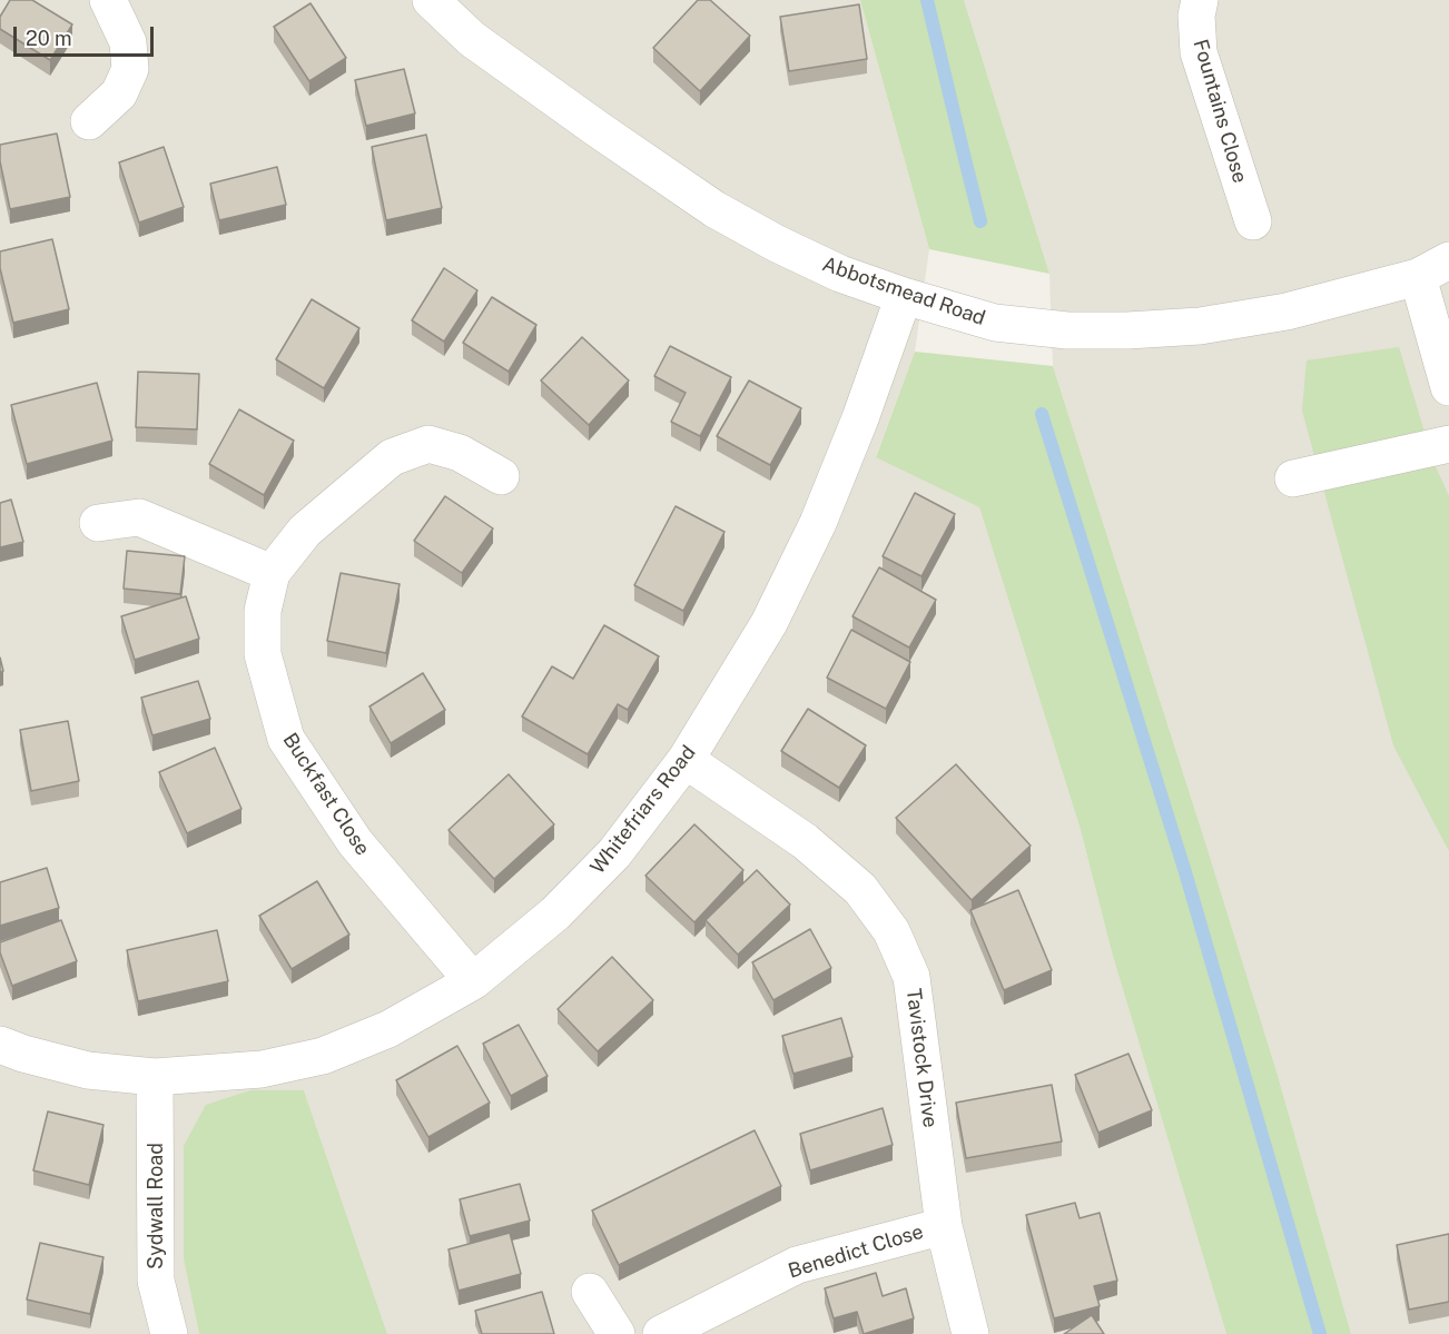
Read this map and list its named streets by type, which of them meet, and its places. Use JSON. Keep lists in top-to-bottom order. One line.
{"streets":{"street":["Fountains Close","Abbotsmead Road","Buckfast Close","Whitefriars Road","Tavistock Drive","Sydwall Road","Benedict Close"]},"crossings":[["Abbotsmead Road","Whitefriars Road"],["Buckfast Close","Whitefriars Road"],["Whitefriars Road","Tavistock Drive"],["Whitefriars Road","Sydwall Road"],["Tavistock Drive","Benedict Close"]],"scale_bar":"20 m"}
